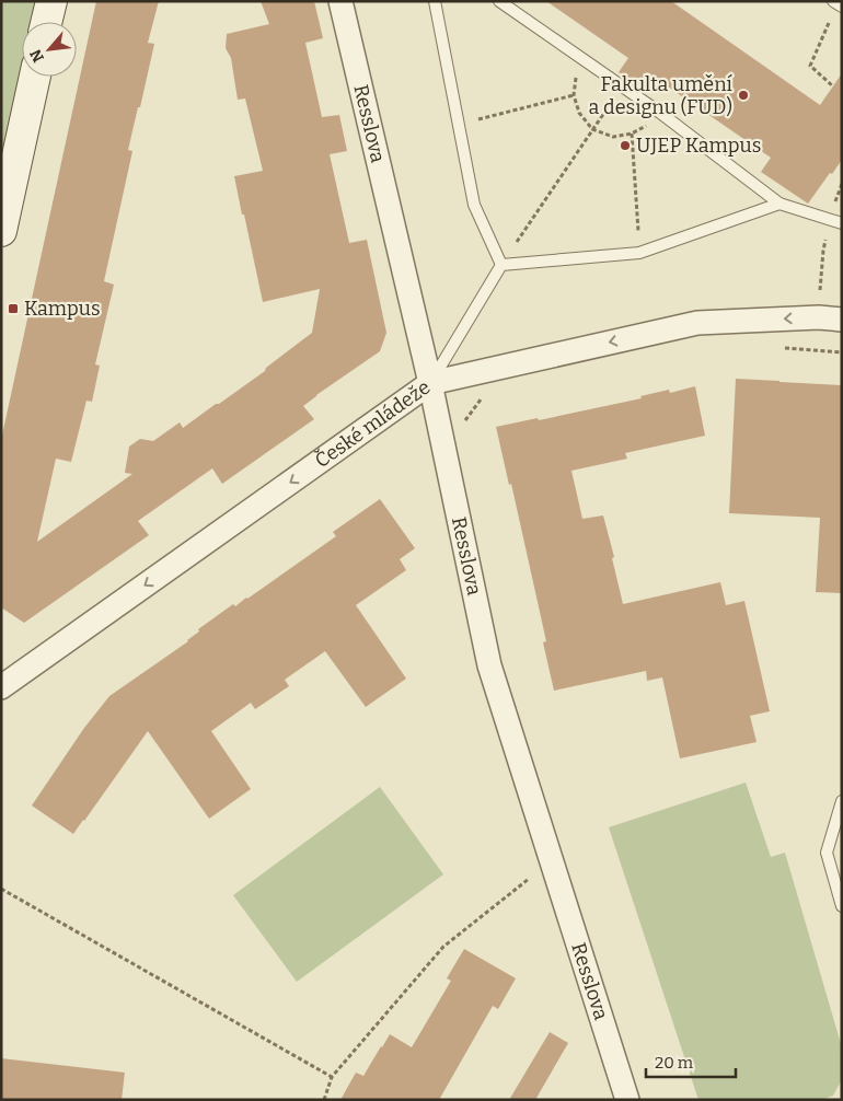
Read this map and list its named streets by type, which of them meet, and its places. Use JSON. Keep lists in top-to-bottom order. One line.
{"streets":{"street":["Resslova","České mládeže"]},"crossings":[["Resslova","České mládeže"]],"one_way":["České mládeže"],"places":{"other":["Fakulta umění a designu (FUD)","UJEP Kampus"],"transit":["Kampus"]},"scale_bar":"20 m","north":"bottom left"}
